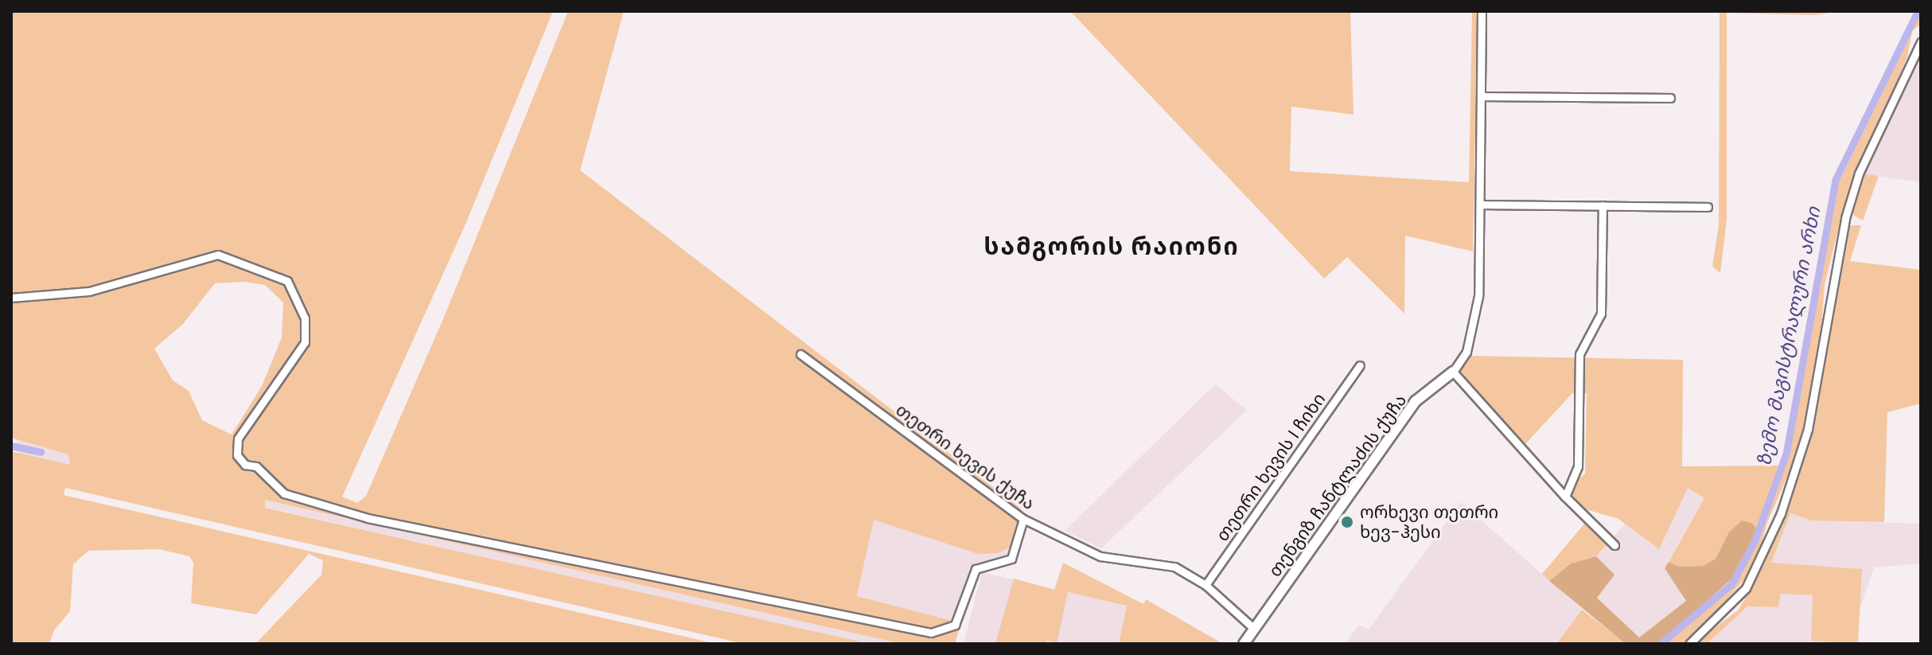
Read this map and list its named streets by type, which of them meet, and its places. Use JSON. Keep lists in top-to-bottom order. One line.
{"streets":{"street":["თეთრი ხევის ქუჩა","თეთრი ხევის I ჩიხი","თენგიზ ჩანტლაძის ქუჩა"]},"crossings":[["თეთრი ხევის ქუჩა","თეთრი ხევის I ჩიხი"],["თეთრი ხევის ქუჩა","თენგიზ ჩანტლაძის ქუჩა"]],"districts":["სამგორის რაიონი"],"water":["ზემო მაგისტრალური არხი"],"places":["ორხევი თეთრი ხევ-ჰესი"]}
